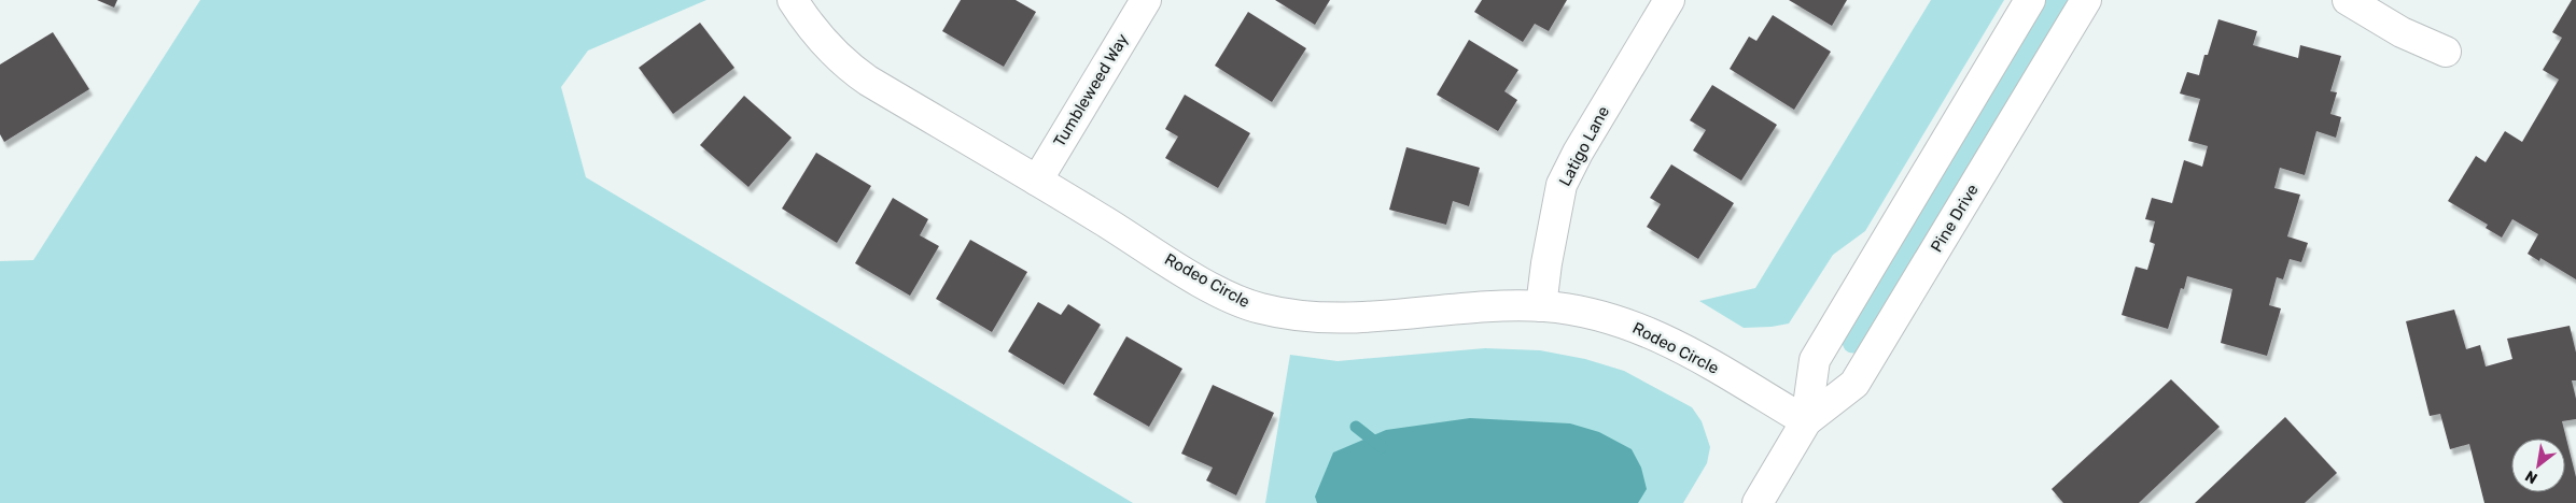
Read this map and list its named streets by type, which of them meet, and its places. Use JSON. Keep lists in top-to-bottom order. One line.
{"streets":{"street":["Tumbleweed Way","Latigo Lane","Pine Drive","Rodeo Circle"]},"crossings":[["Tumbleweed Way","Rodeo Circle"],["Latigo Lane","Rodeo Circle"],["Pine Drive","Rodeo Circle"]],"north":"bottom left"}
